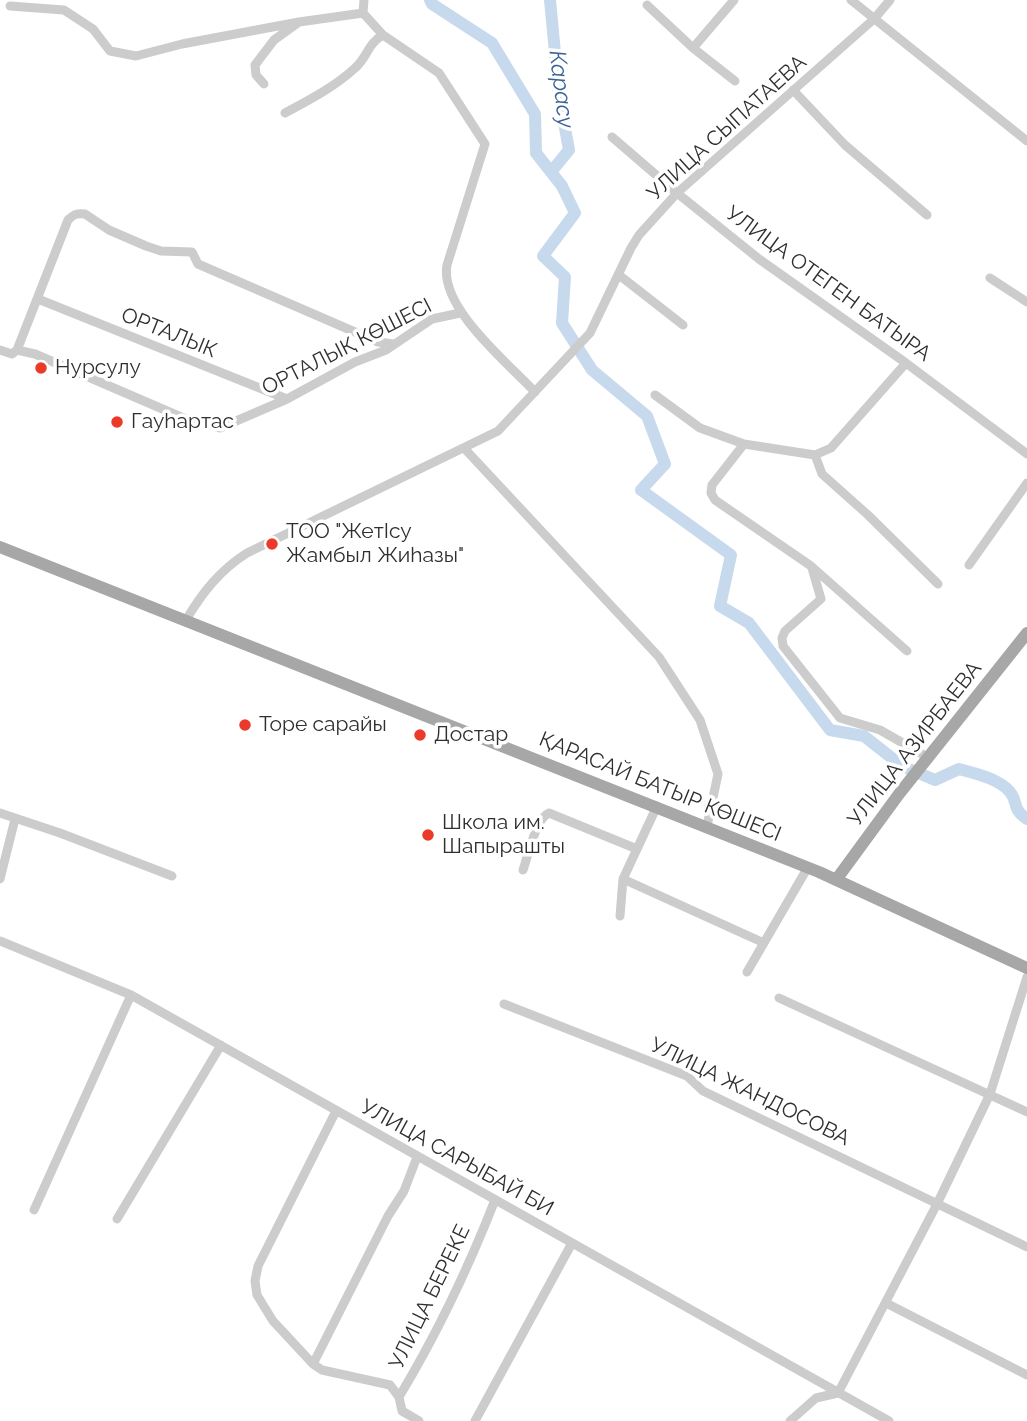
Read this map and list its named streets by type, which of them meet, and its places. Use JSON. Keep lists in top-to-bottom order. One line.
{"streets":{"main road":["УЛИЦА АЗИРБАЕВА","ҚАРАСАЙ БАТЫР КӨШЕСІ"],"street":["УЛИЦА СЫПАТАЕВА","УЛИЦА ОТЕГЕН БАТЫРА","ОРТАЛЫК","ОРТАЛЫҚ КӨШЕСІ","УЛИЦА ЖАНДОСОВА","УЛИЦА САРЫБАЙ БИ","УЛИЦА БЕРЕКЕ"]},"crossings":[["УЛИЦА СЫПАТАЕВА","УЛИЦА ОТЕГЕН БАТЫРА"],["УЛИЦА СЫПАТАЕВА","ҚАРАСАЙ БАТЫР КӨШЕСІ"],["ОРТАЛЫК","ОРТАЛЫҚ КӨШЕСІ"],["УЛИЦА АЗИРБАЕВА","ҚАРАСАЙ БАТЫР КӨШЕСІ"],["УЛИЦА САРЫБАЙ БИ","УЛИЦА БЕРЕКЕ"]],"water":["Карасу"],"places":["Нурсулу","Гауhартас","ТОО \"ЖетIсу Жамбыл Жиhазы\"","Торе сарайы","Достар","Школа им. Шапырашты"]}
